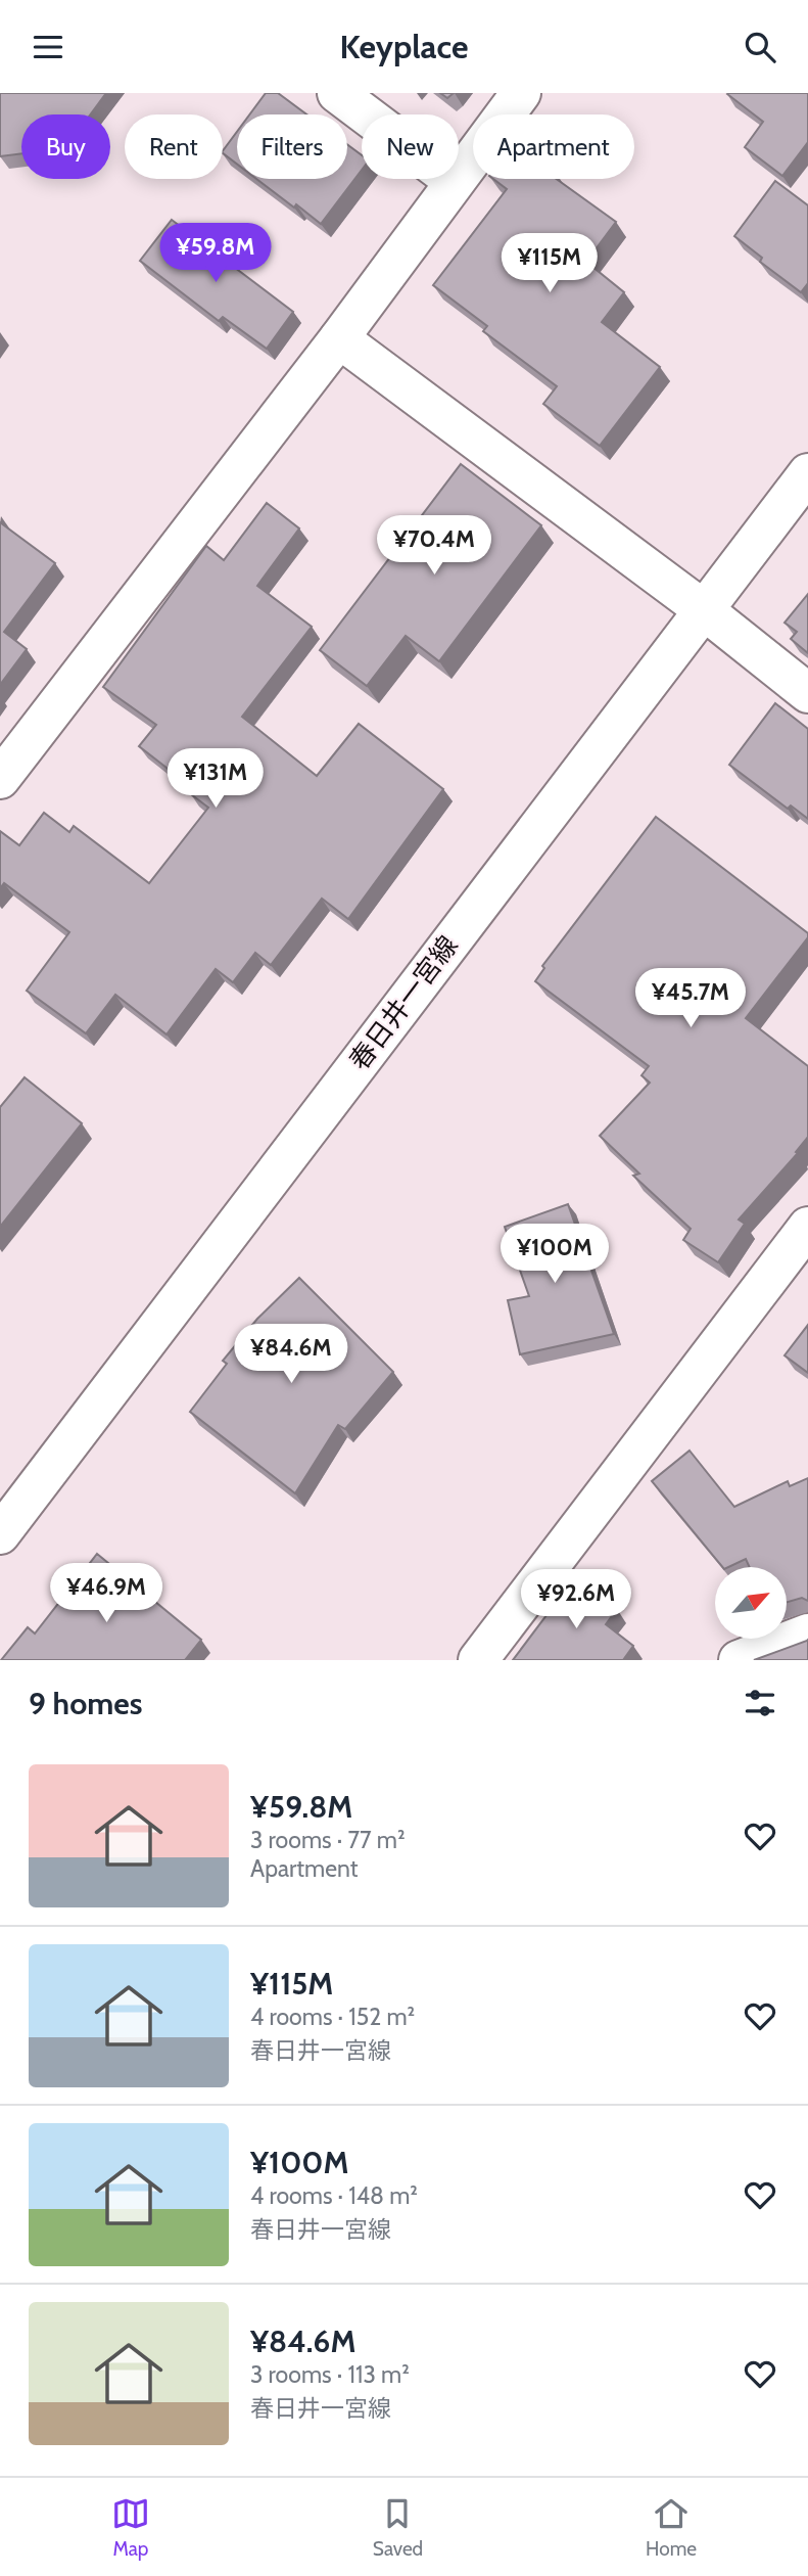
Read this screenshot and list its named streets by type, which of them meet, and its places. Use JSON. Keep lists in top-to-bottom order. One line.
{"streets":{"street":["春日井一宮線"]},"north":"top right","page":{"header":"Keyplace","chip":["Buy","Rent","Filters","New","Apartment"],"price":["¥59.8M","¥115M","¥70.4M","¥131M","¥45.7M","¥100M","¥84.6M","¥46.9M","¥92.6M"],"heading":"9 homes","list":[{"name":"¥59.8M","note":"3 rooms · 77 m² · Apartment"},{"name":"¥115M","note":"4 rooms · 152 m² · 春日井一宮線"},{"name":"¥100M","note":"4 rooms · 148 m² · 春日井一宮線"},{"name":"¥84.6M","note":"3 rooms · 113 m² · 春日井一宮線"}],"tabs":["Map","Saved","Home"]}}
